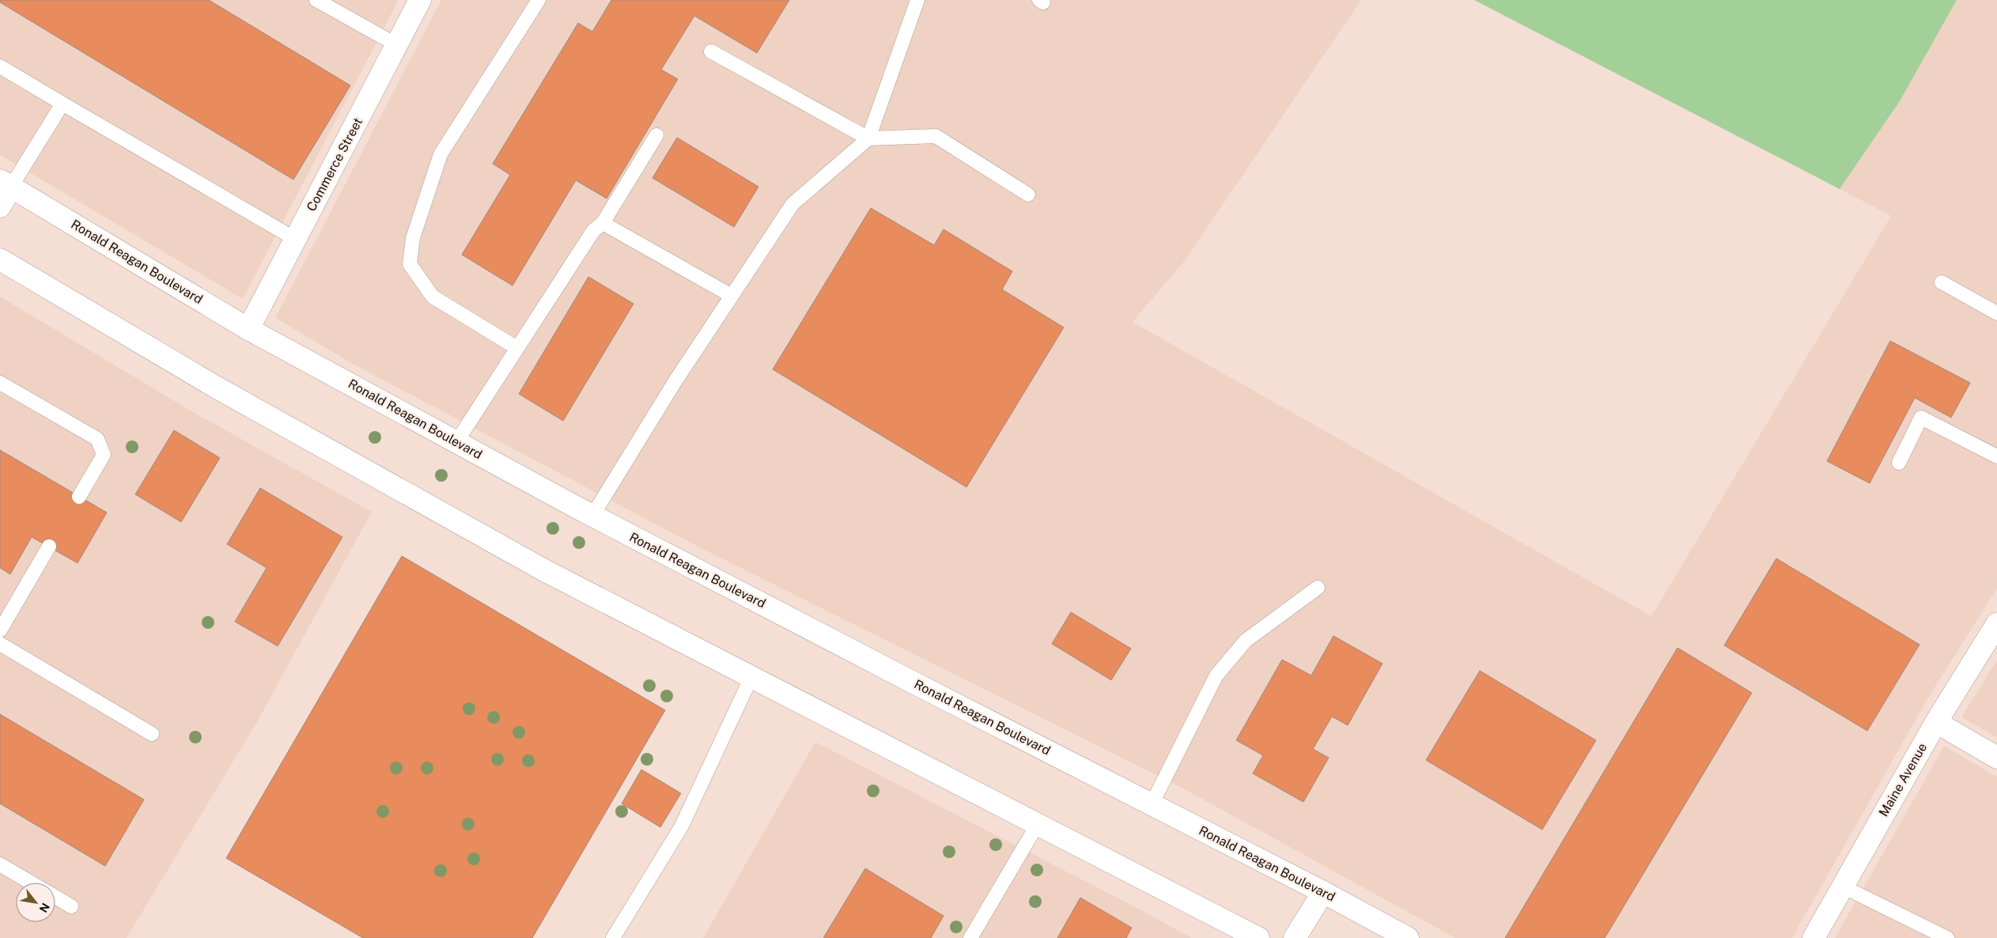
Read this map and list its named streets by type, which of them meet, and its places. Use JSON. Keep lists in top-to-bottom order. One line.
{"streets":{"main road":["Commerce Street","Ronald Reagan Boulevard","Maine Avenue"]},"crossings":[["Commerce Street","Ronald Reagan Boulevard"]],"north":"bottom right"}
